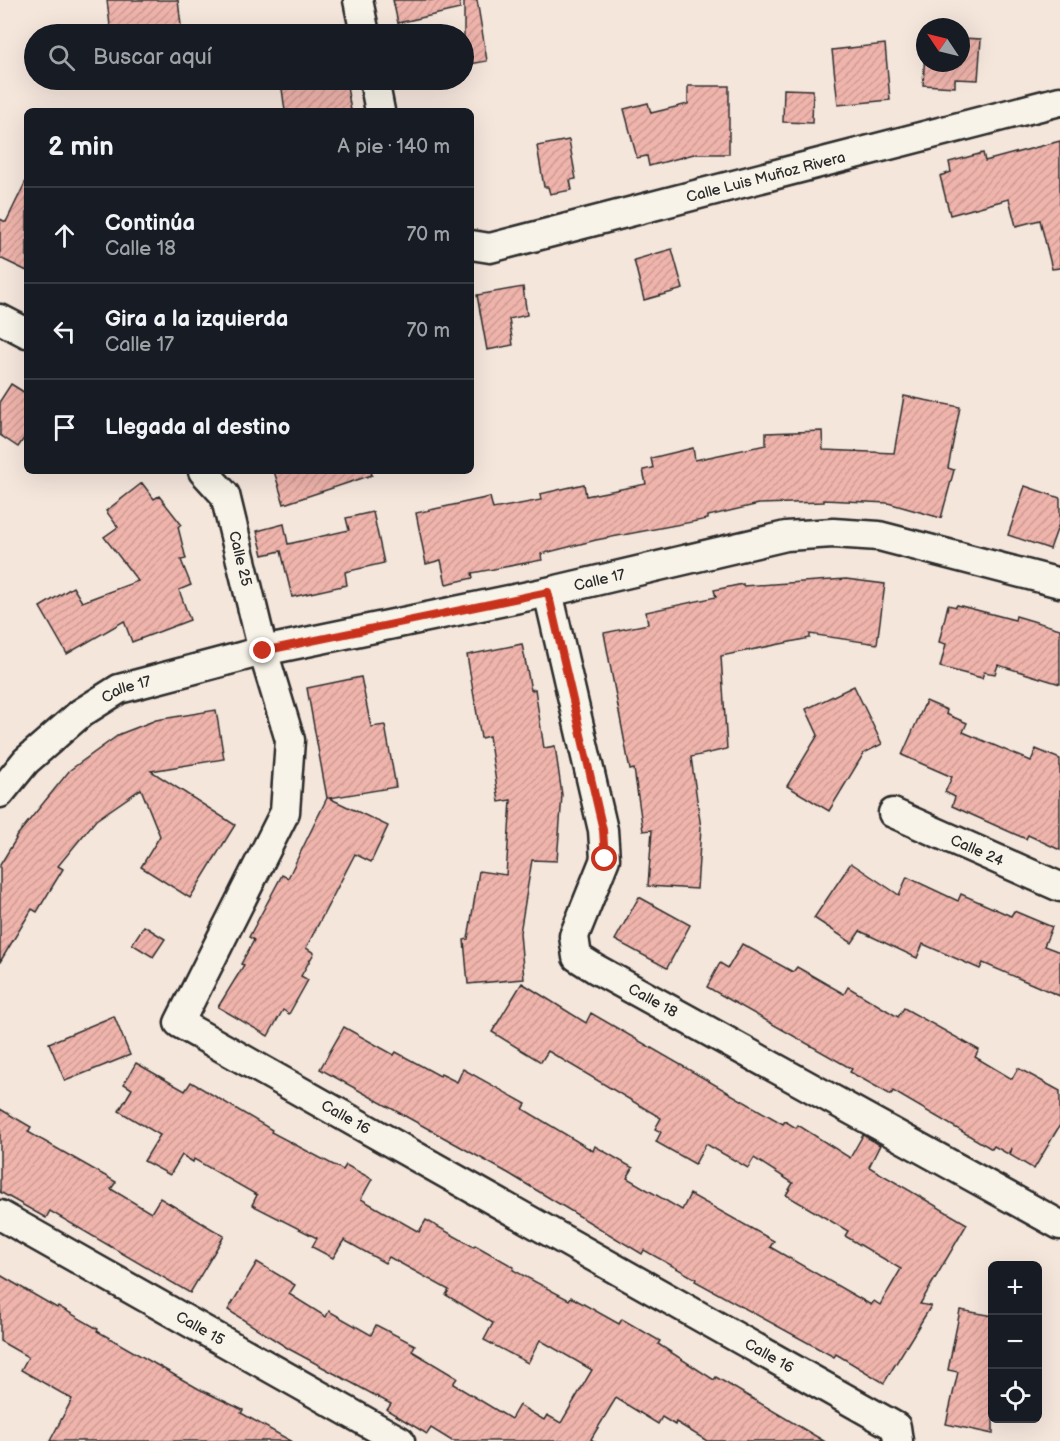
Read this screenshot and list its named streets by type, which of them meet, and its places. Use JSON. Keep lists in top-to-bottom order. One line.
{"streets":{"street":["Calle Luis Muñoz Rivera","Calle 25","Calle 17","Calle 24","Calle 18","Calle 16","Calle 15"]},"crossings":[["Calle 25","Calle 17"],["Calle 25","Calle 16"],["Calle 17","Calle 18"],["Calle 17","Calle 16"]],"north":"top left","page":{"search":"Buscar aquí","heading":["2 min","A pie · 140 m"],"list":[["Continúa","Calle 18","70 m"],["Gira a la izquierda","Calle 17","70 m"],"Llegada al destino"],"map_buttons":["+","−"]}}
